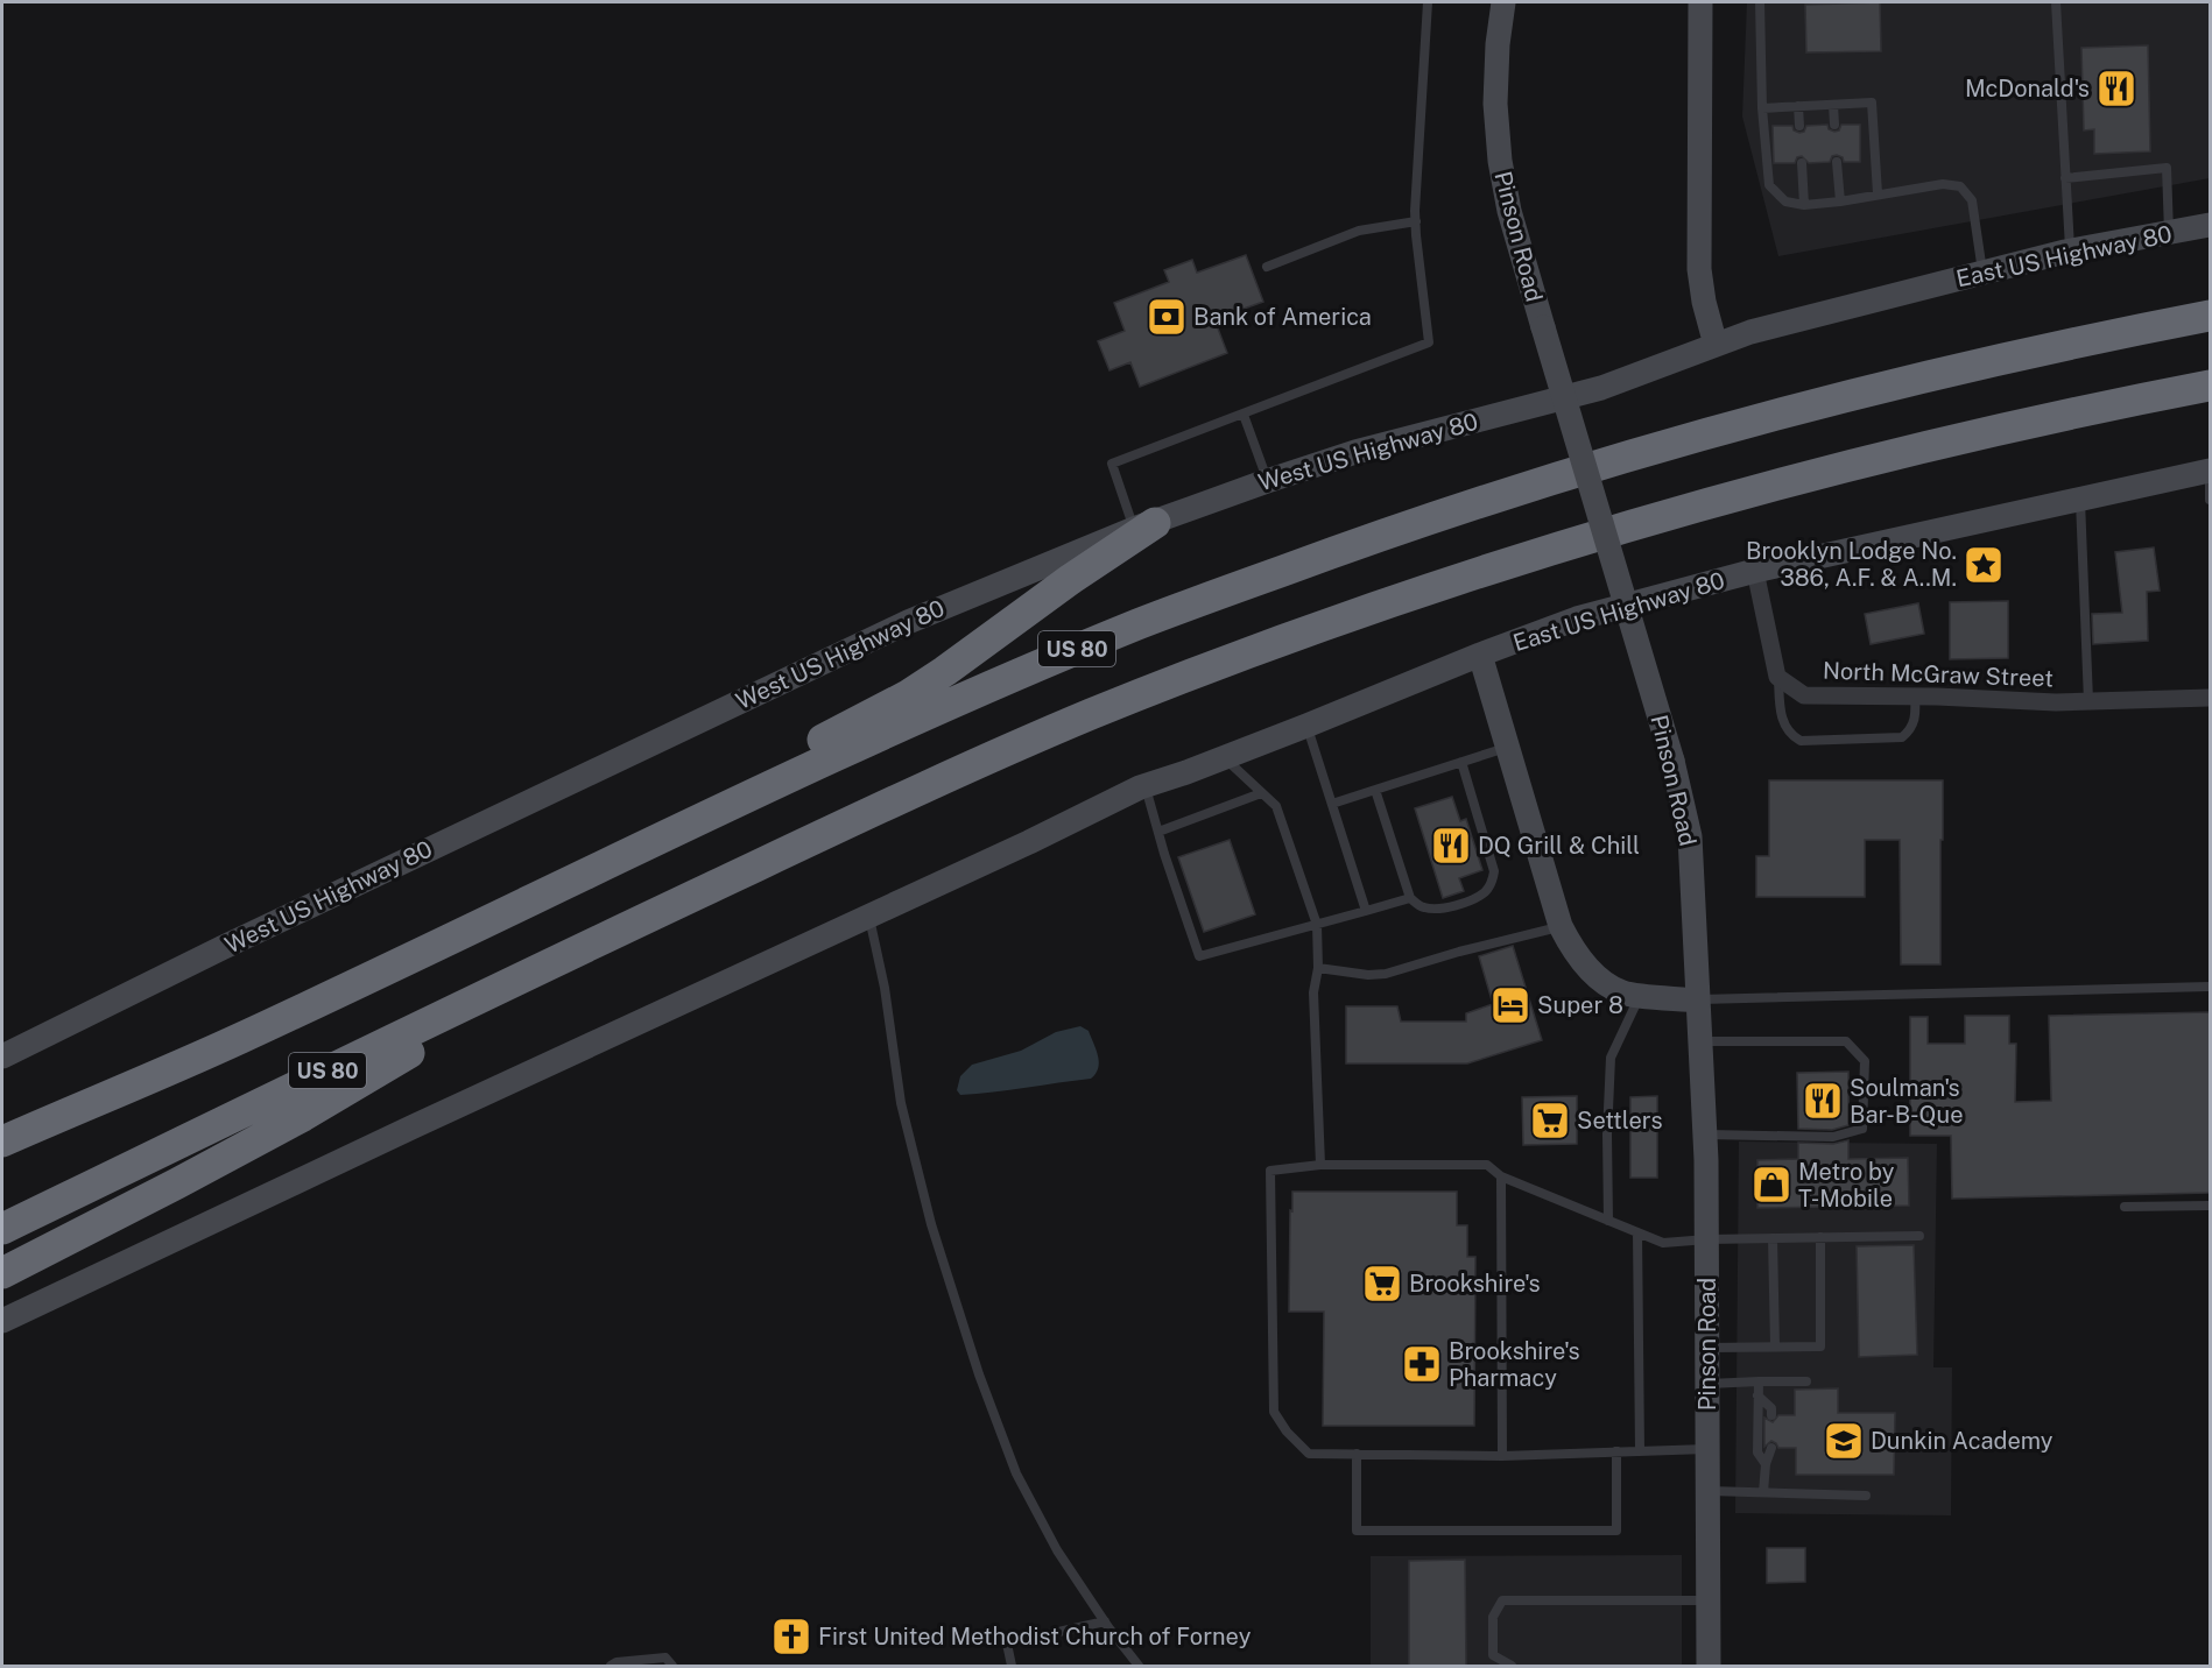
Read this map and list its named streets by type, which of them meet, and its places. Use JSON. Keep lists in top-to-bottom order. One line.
{"streets":{"highway":["US 80"],"main road":["Pinson Road","East US Highway 80","West US Highway 80"],"street":["North McGraw Street"]},"crossings":[["East US Highway 80","West US Highway 80"]],"places":{"restaurant":["McDonald's","DQ Grill & Chill","Soulman's Bar-B-Que"],"bank":["Bank of America"],"place":["Brooklyn Lodge No. 386, A.F. & A..M."],"hotel":["Super 8"],"supermarket":["Settlers","Brookshire's"],"shop":["Metro by T-Mobile"],"pharmacy":["Brookshire's Pharmacy"],"school or university":["Dunkin Academy"],"church":["First United Methodist Church of Forney"]}}
